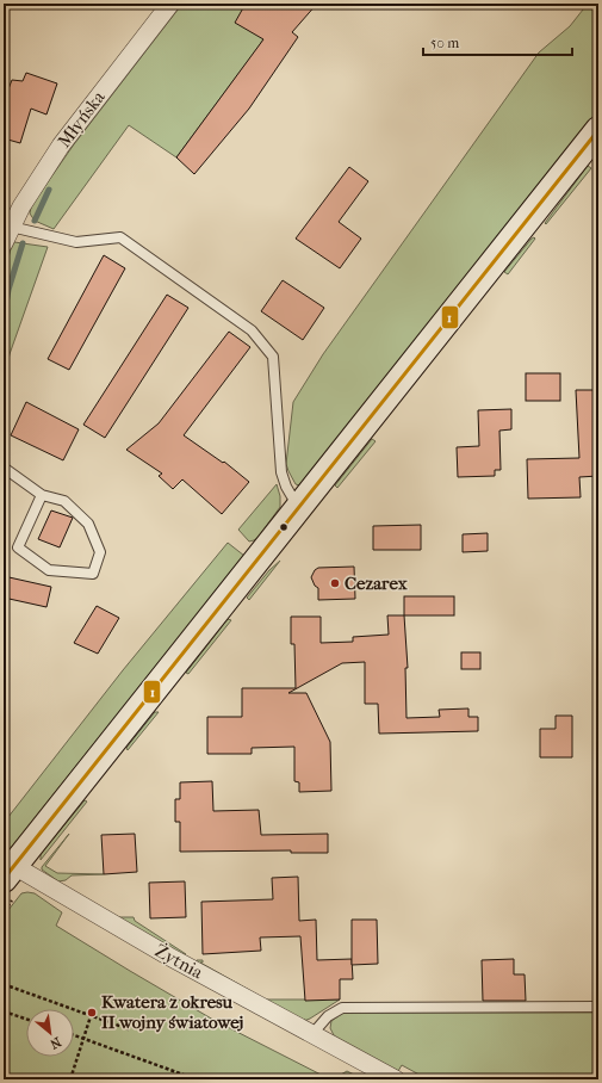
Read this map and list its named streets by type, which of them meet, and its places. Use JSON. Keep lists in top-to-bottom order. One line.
{"streets":{"street":["Młyńska","Żytnia"]},"places":["Cezarex","Kwatera z okresu II wojny światowej"],"lines":["transit line 1"],"scale_bar":"50 m","north":"bottom right"}
